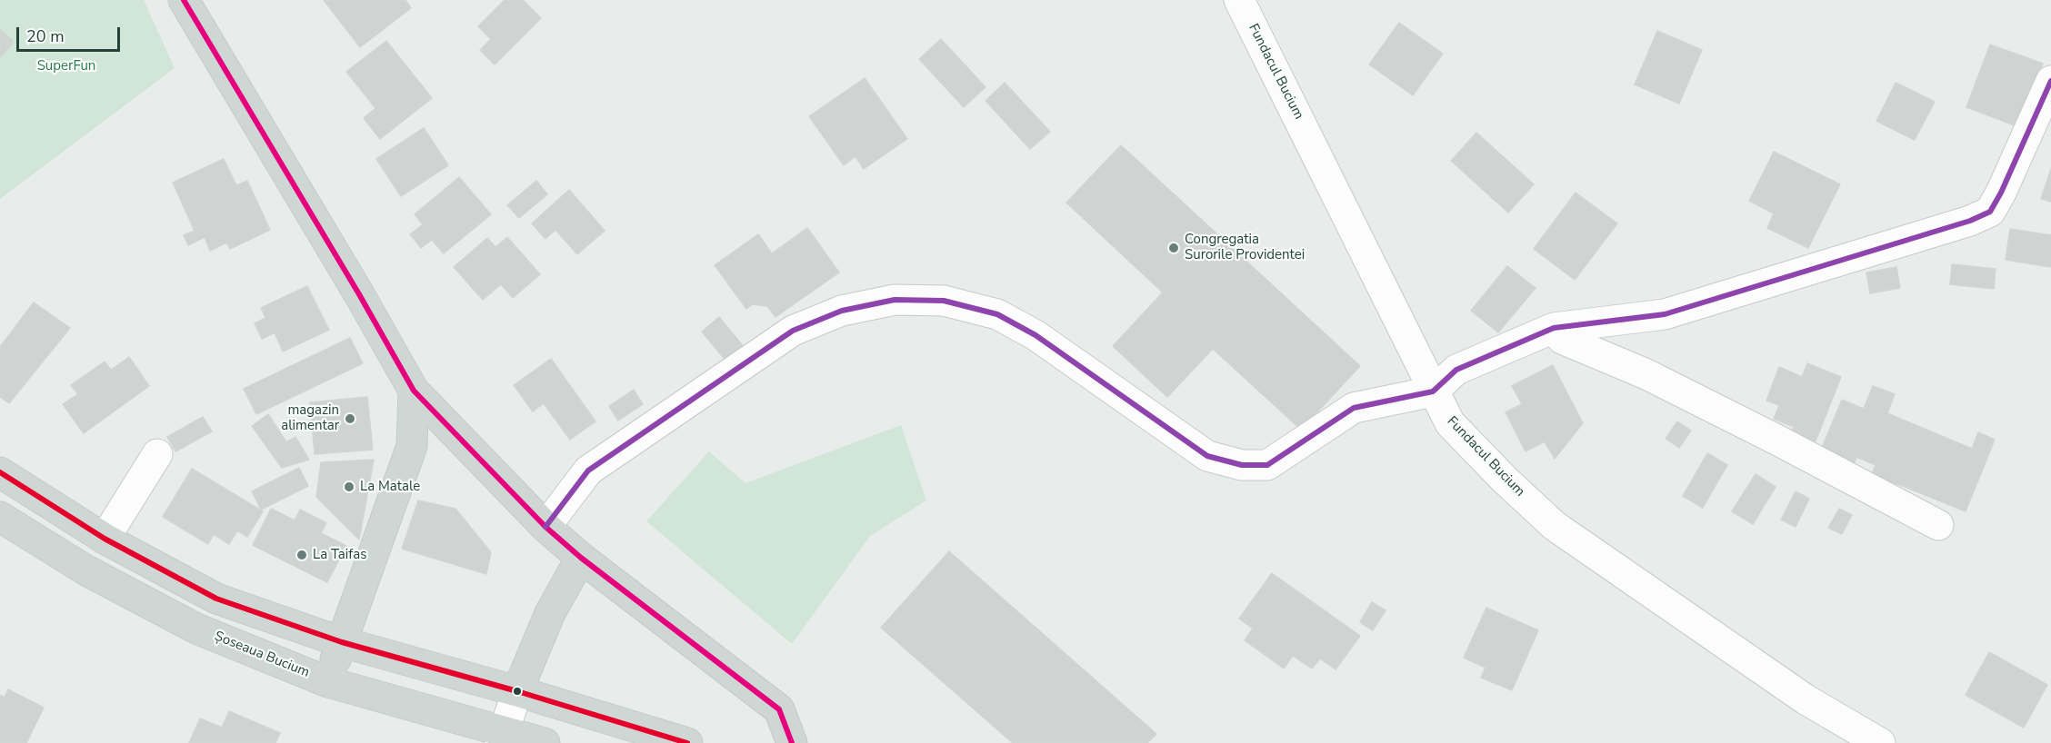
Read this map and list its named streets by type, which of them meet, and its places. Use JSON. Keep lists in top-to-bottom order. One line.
{"streets":{"main road":["Șoseaua Bucium"],"street":["Fundacul Bucium"]},"parks":["SuperFun"],"places":["Congregatia Surorile Providentei","magazin alimentar","La Matale","La Taifas"],"scale_bar":"20 m"}
